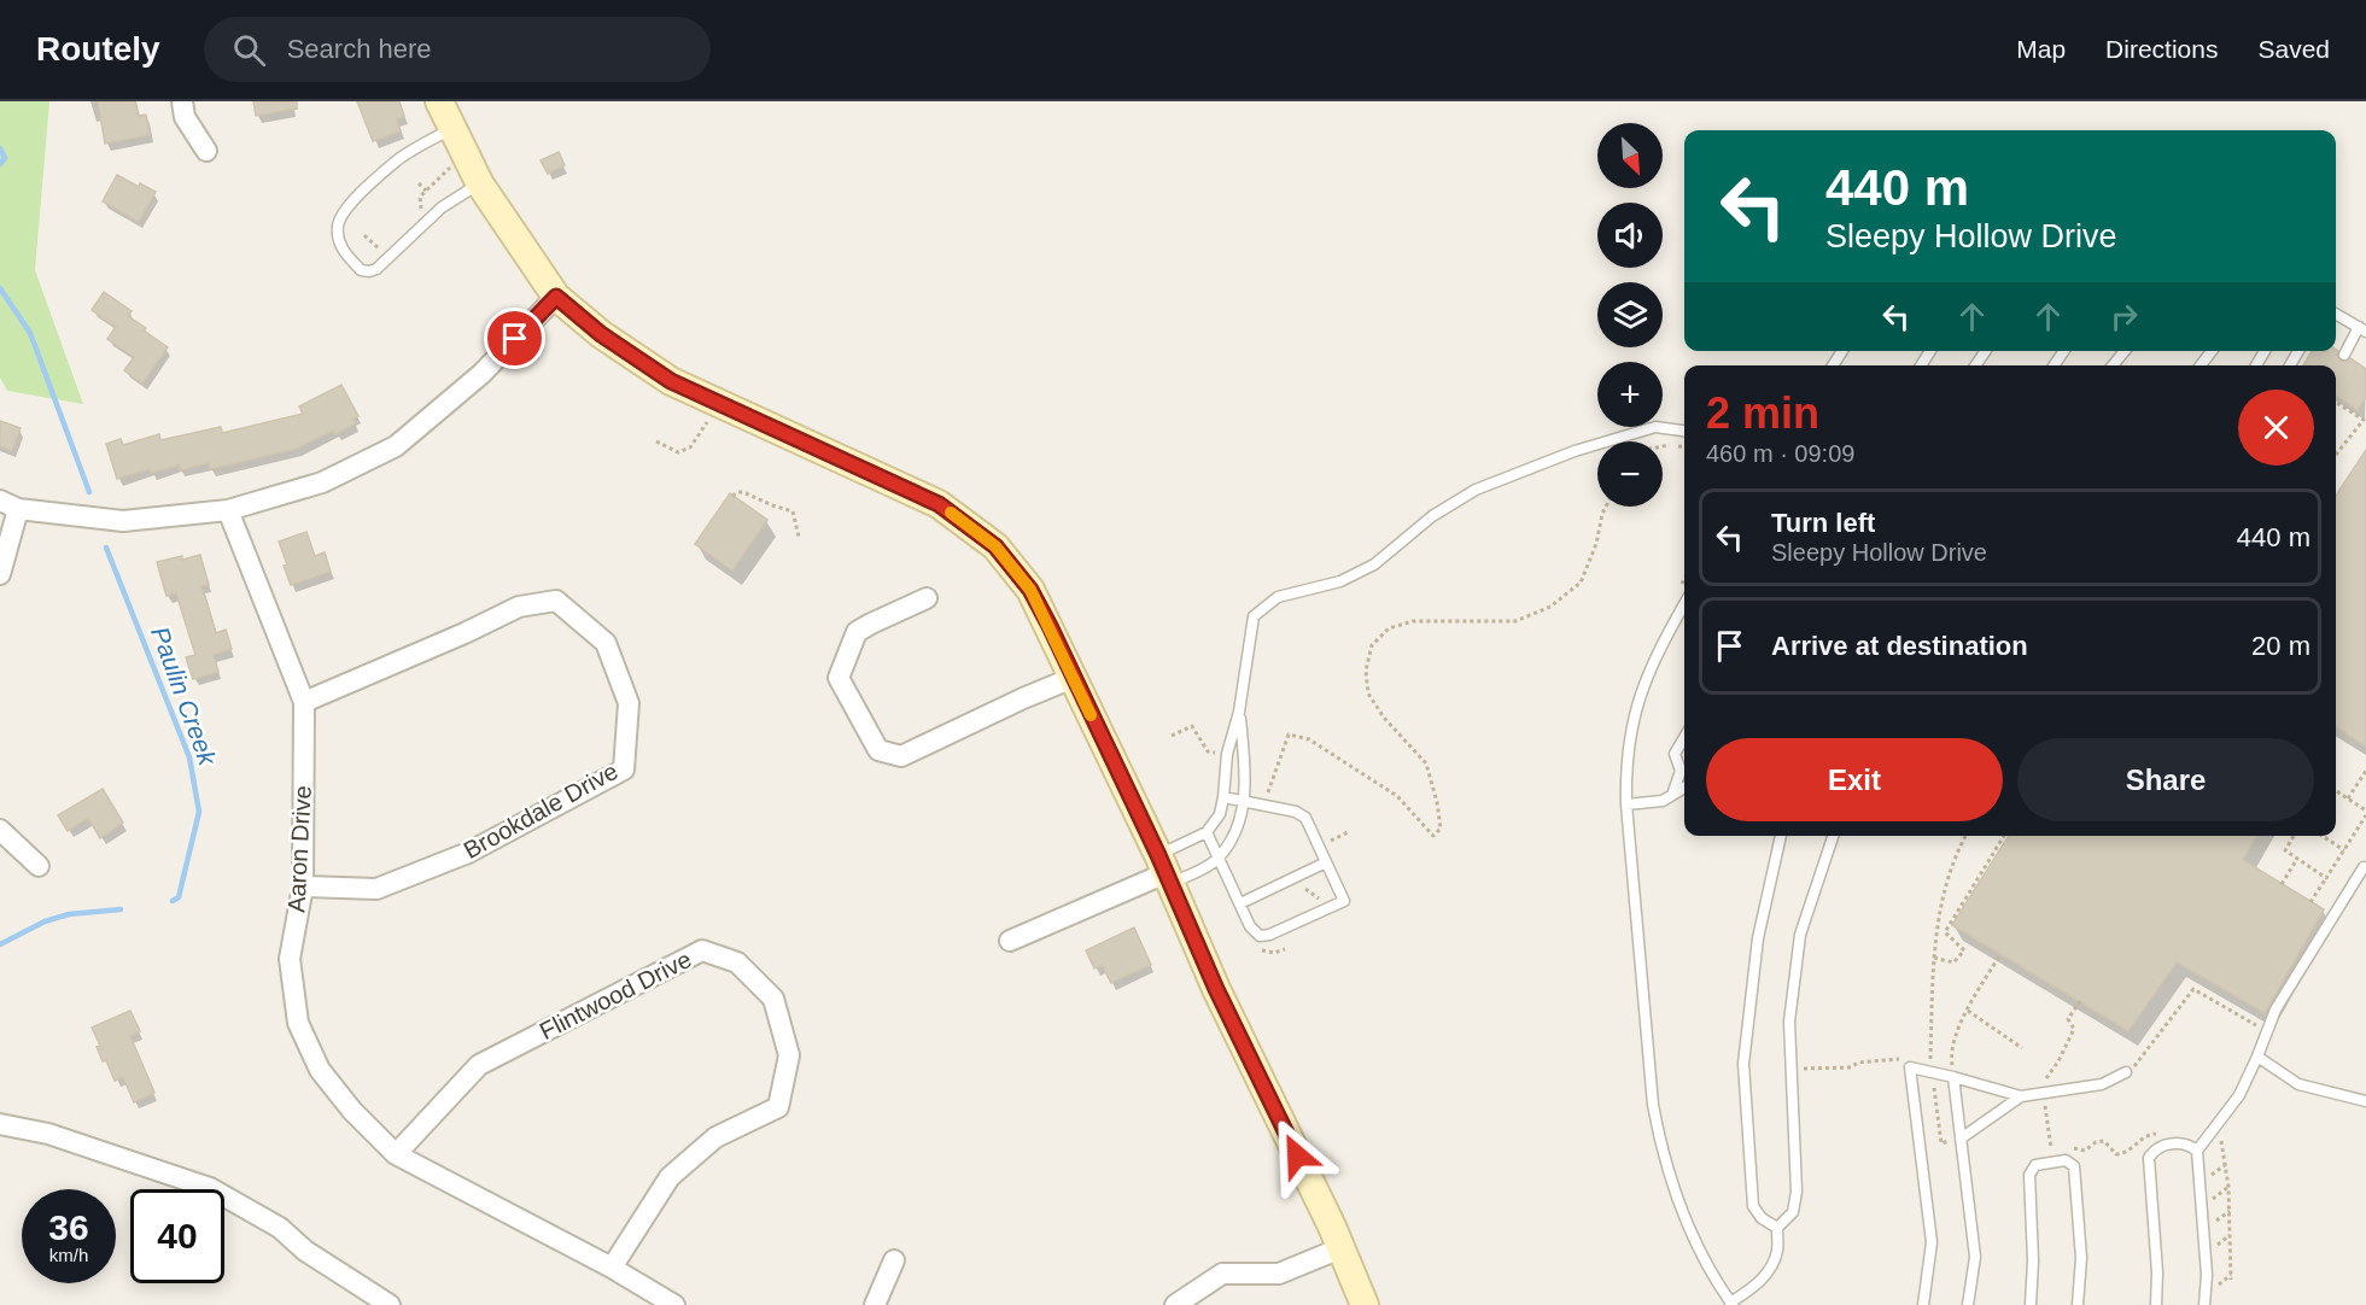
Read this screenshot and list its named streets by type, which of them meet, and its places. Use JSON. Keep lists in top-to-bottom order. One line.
{"streets":{"street":["Brookdale Drive","Aaron Drive","Flintwood Drive"]},"crossings":[["Brookdale Drive","Aaron Drive"],["Aaron Drive","Flintwood Drive"]],"water":["Paulin Creek"],"north":"bottom right","page":{"header":"Routely","search":"Search here","nav":["Map","Directions","Saved"],"map_buttons":["+","−"],"turn":["440 m","Sleepy Hollow Drive"],"heading":["2 min","460 m · 09:09"],"list":[{"name":"Turn left","note":"Sleepy Hollow Drive","value":"440 m"},{"name":"Arrive at destination","value":"20 m"}],"buttons":["Exit","Share"],"speed":"36 km/h","limit":"40"}}
